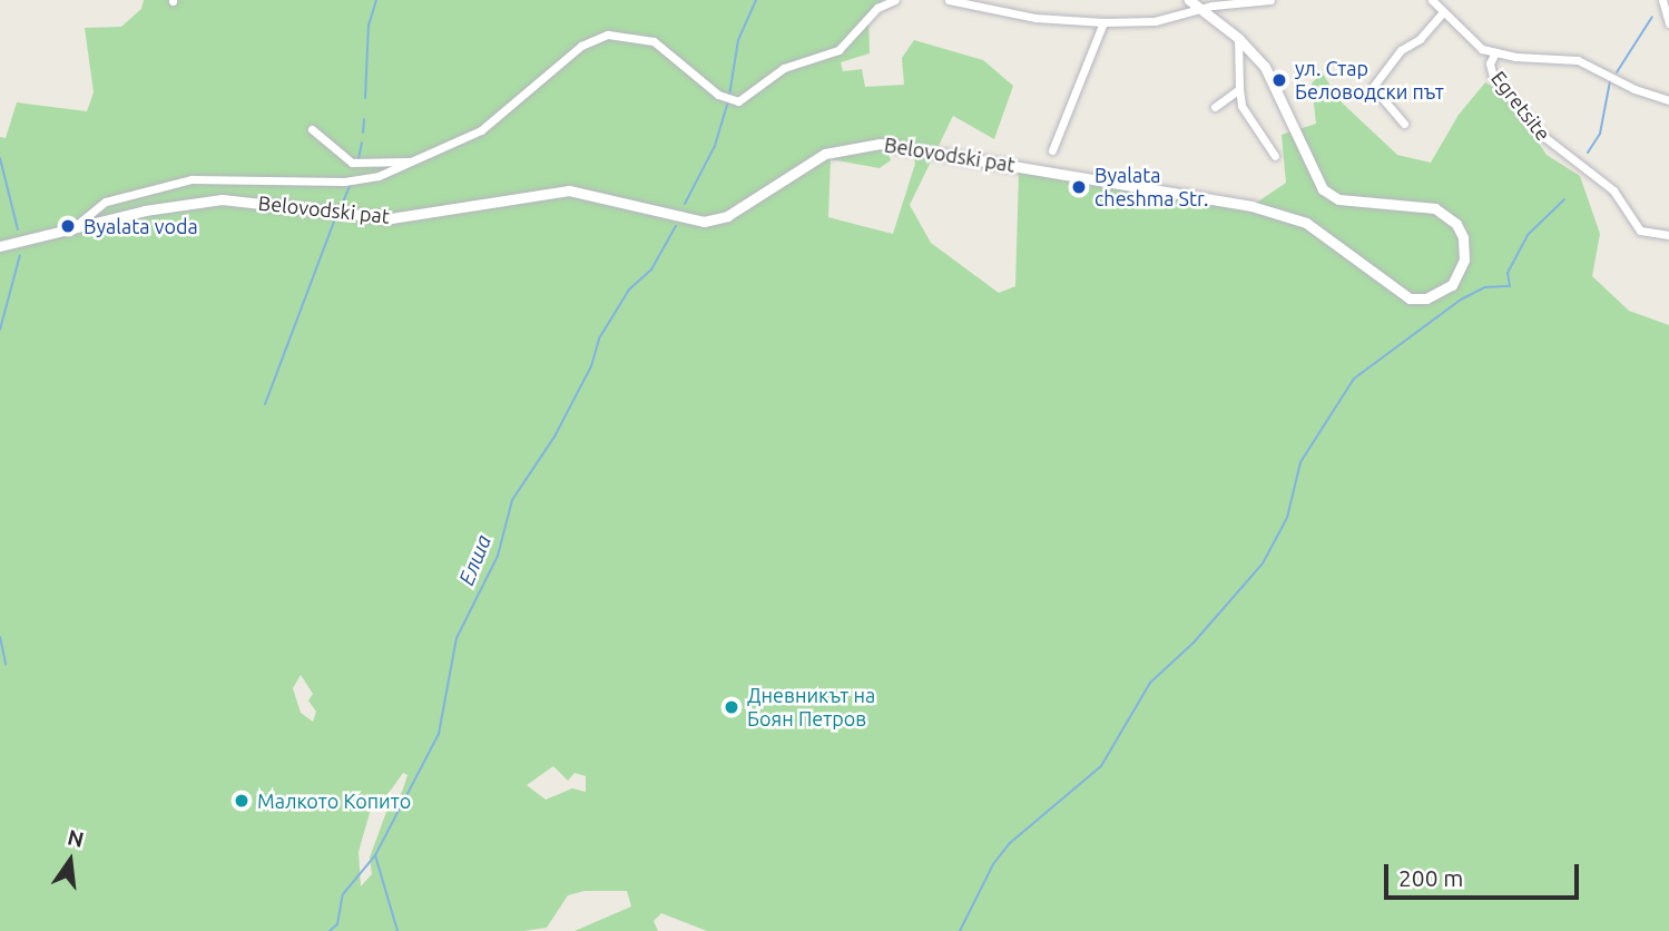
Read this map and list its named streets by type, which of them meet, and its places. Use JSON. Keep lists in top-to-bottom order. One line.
{"streets":{"street":["Egretsite","Belovodski pat"]},"water":["Елша"],"places":["ул. Стар Беловодски път","Byalata cheshma Str.","Byalata voda","Дневникът на Боян Петров","Малкото Копито"],"scale_bar":"200 m","north":"top"}
